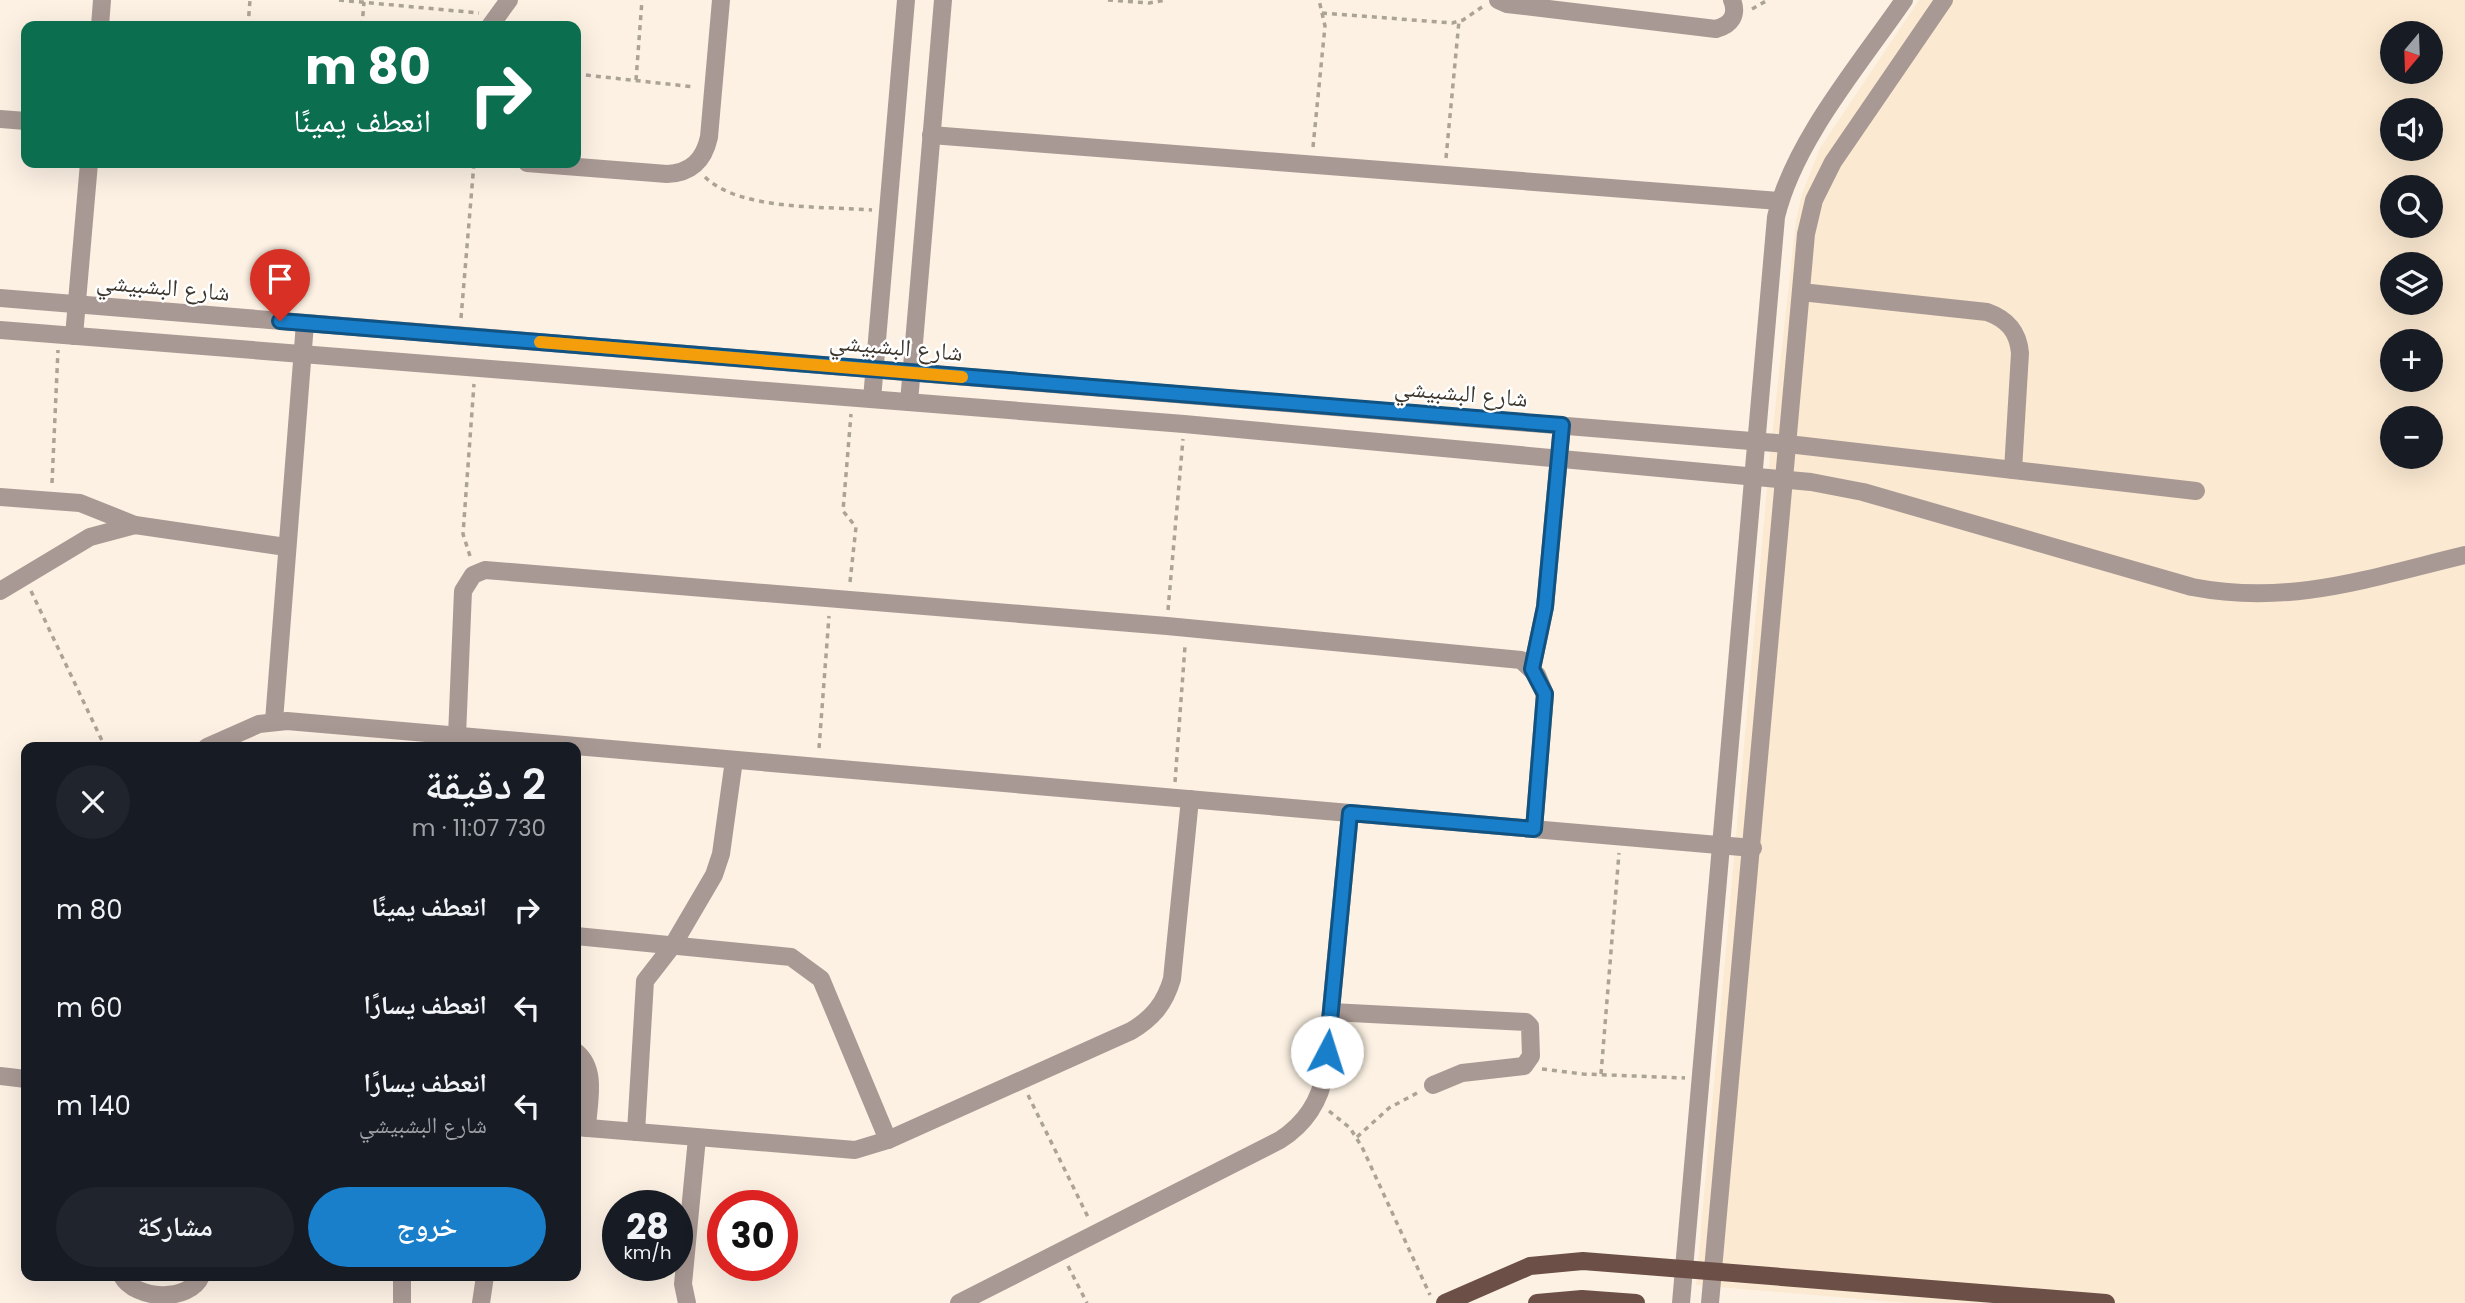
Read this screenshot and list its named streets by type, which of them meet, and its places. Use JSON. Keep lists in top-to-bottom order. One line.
{"streets":{"street":["شارع البشبيشي"]},"north":"bottom","page":{"map_buttons":["+","−"],"turn":["80 m","انعطف يمينًا"],"heading":["2 دقيقة","730 m · 11:07"],"list":[{"name":"انعطف يمينًا","value":"80 m"},{"name":"انعطف يسارًا","value":"60 m"},{"name":"انعطف يسارًا","note":"شارع البشبيشي","value":"140 m"}],"buttons":["خروج","مشاركة"],"speed":"28 km/h","limit":"30"}}
